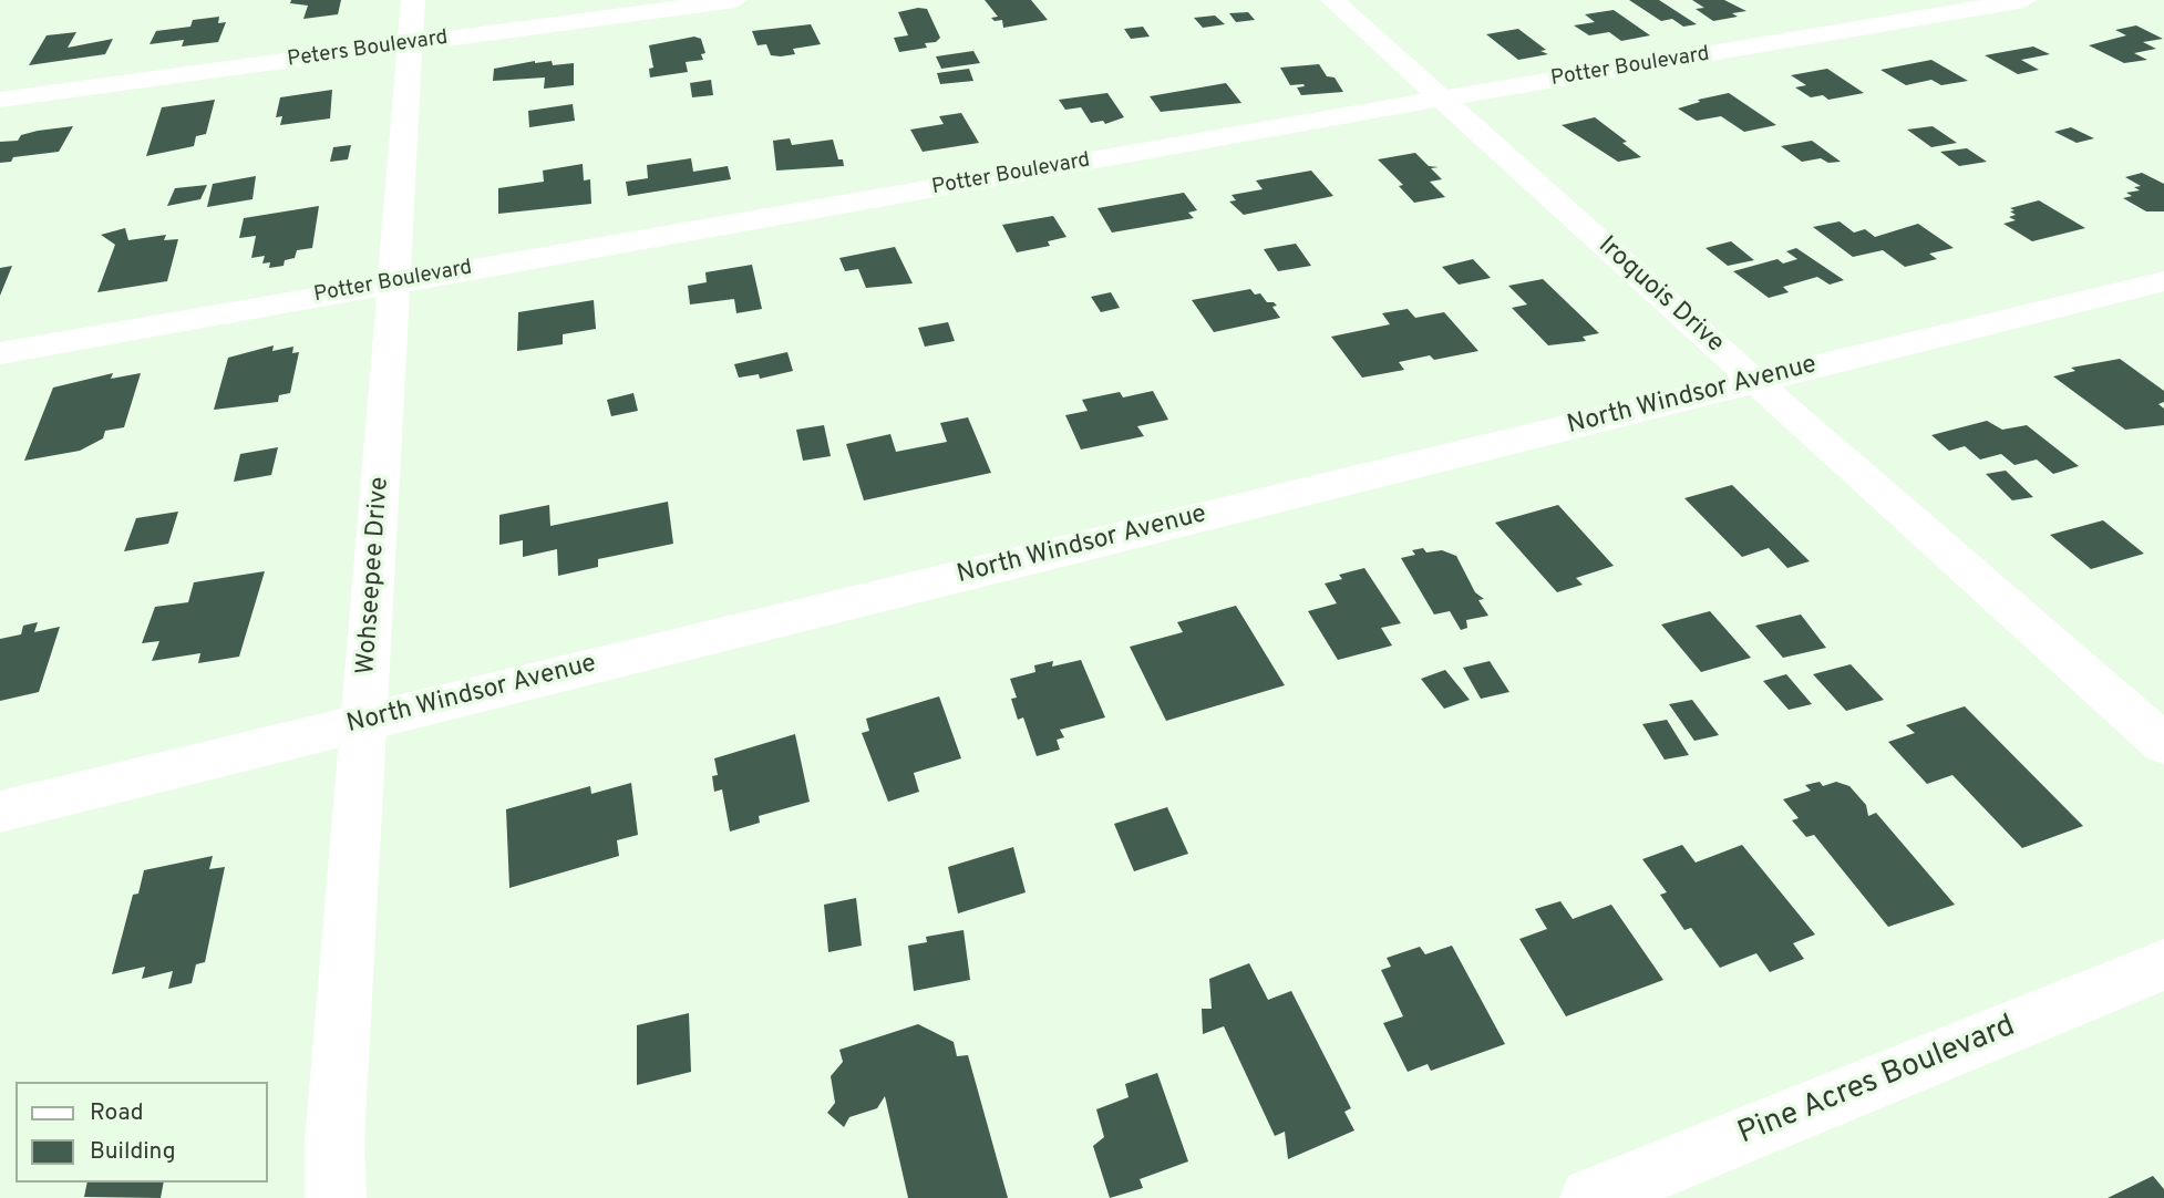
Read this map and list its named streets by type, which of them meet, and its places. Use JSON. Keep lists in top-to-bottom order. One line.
{"streets":{"street":["Peters Boulevard","Potter Boulevard","Iroquois Drive","North Windsor Avenue","Wohseepee Drive","Pine Acres Boulevard"]},"crossings":[["Peters Boulevard","Wohseepee Drive"],["Potter Boulevard","Iroquois Drive"],["Potter Boulevard","Wohseepee Drive"],["Iroquois Drive","North Windsor Avenue"],["North Windsor Avenue","Wohseepee Drive"]],"legend":["Road","Building"]}
